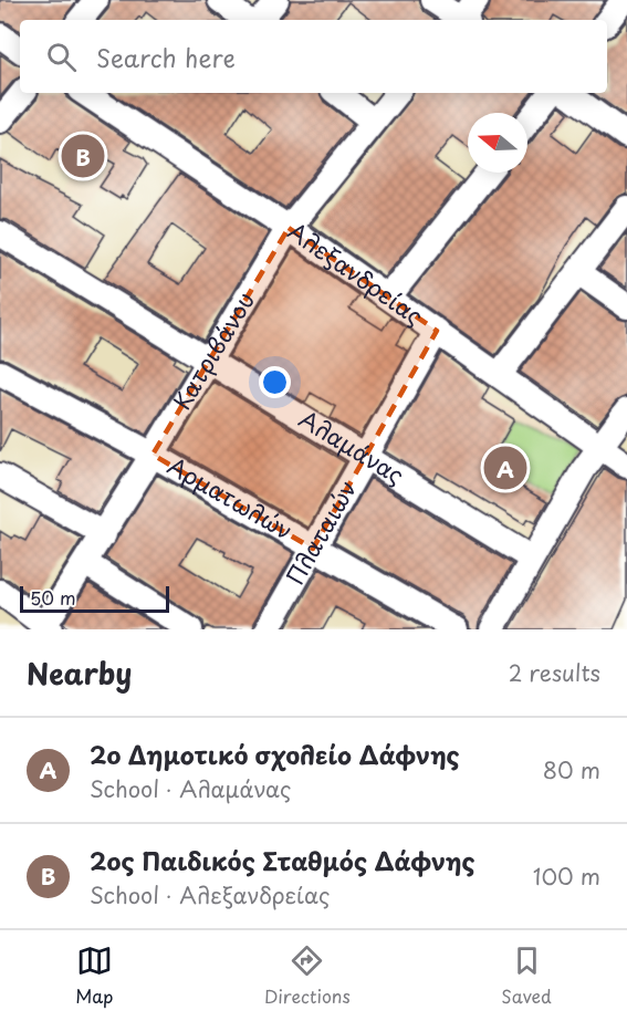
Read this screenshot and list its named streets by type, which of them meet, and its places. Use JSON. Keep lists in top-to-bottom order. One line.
{"streets":{"street":["Αλεξανδρείας","Κατριβάνου","Αλαμάνας","Αρματωλών","Πλαταιών"]},"crossings":[["Αλεξανδρείας","Κατριβάνου"],["Αλεξανδρείας","Πλαταιών"],["Κατριβάνου","Αλαμάνας"],["Κατριβάνου","Αρματωλών"],["Αλαμάνας","Πλαταιών"],["Αρματωλών","Πλαταιών"]],"scale_bar":"50 m","north":"left","page":{"search":"Search here","pins":["B","A"],"scale":"50 m","heading":["Nearby","2 results"],"list":[{"mark":"A","name":"2ο Δημοτικό σχολείο Δάφνης","note":"School · Αλαμάνας","value":"80 m"},{"mark":"B","name":"2ος Παιδικός Σταθμός Δάφνης","note":"School · Αλεξανδρείας","value":"100 m"}],"nav":["Map","Directions","Saved"]}}
